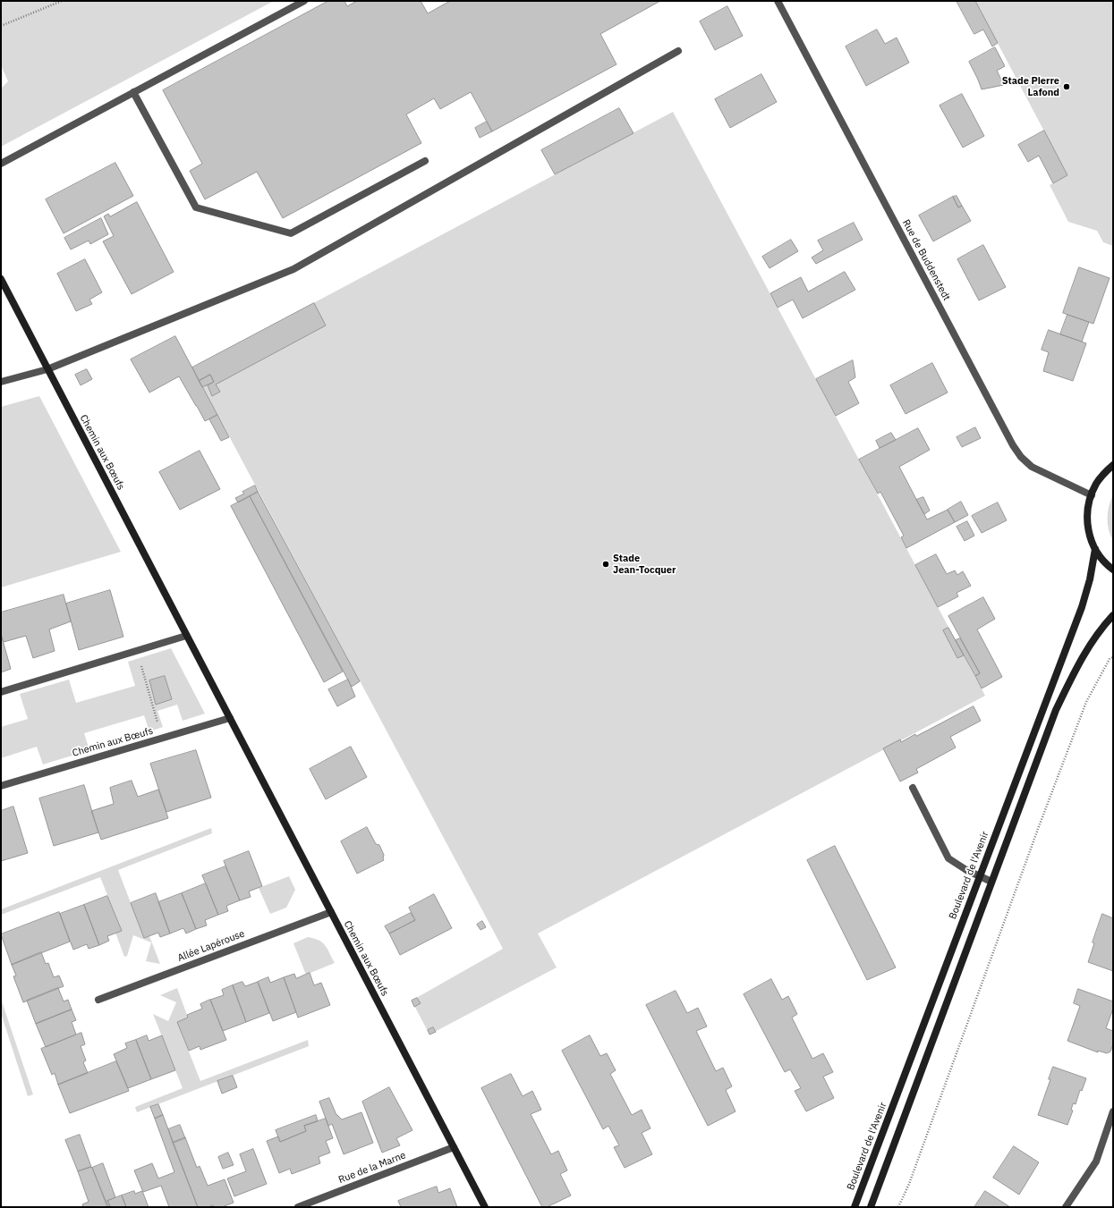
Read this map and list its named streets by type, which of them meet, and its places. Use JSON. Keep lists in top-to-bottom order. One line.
{"streets":{"street":["Rue de Buddenstedt","Chemin aux Bœufs","Boulevard de l'Avenir","Allée Lapérouse","Rue de la Marne"]},"crossings":[["Chemin aux Bœufs","Allée Lapérouse"],["Chemin aux Bœufs","Rue de la Marne"]],"places":["Stade Pierre Lafond","Stade Jean-Tocquer"]}
